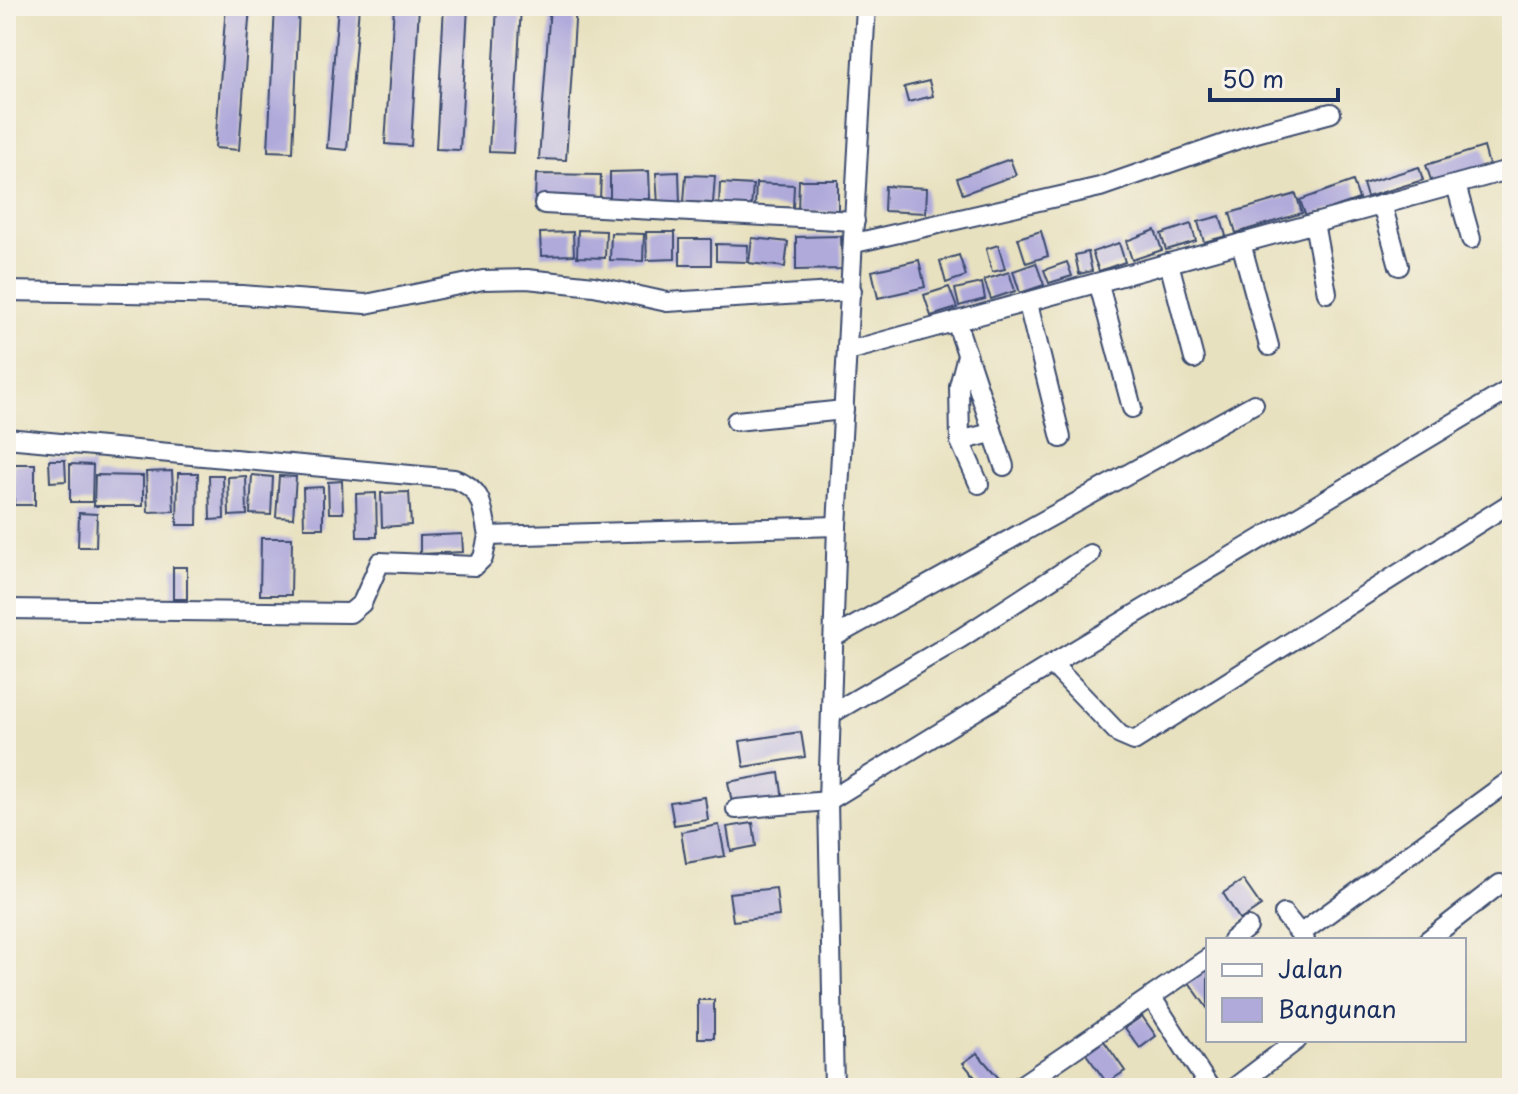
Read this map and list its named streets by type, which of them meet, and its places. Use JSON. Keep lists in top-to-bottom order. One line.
{"legend":["Jalan","Bangunan"],"scale_bar":"50 m"}
